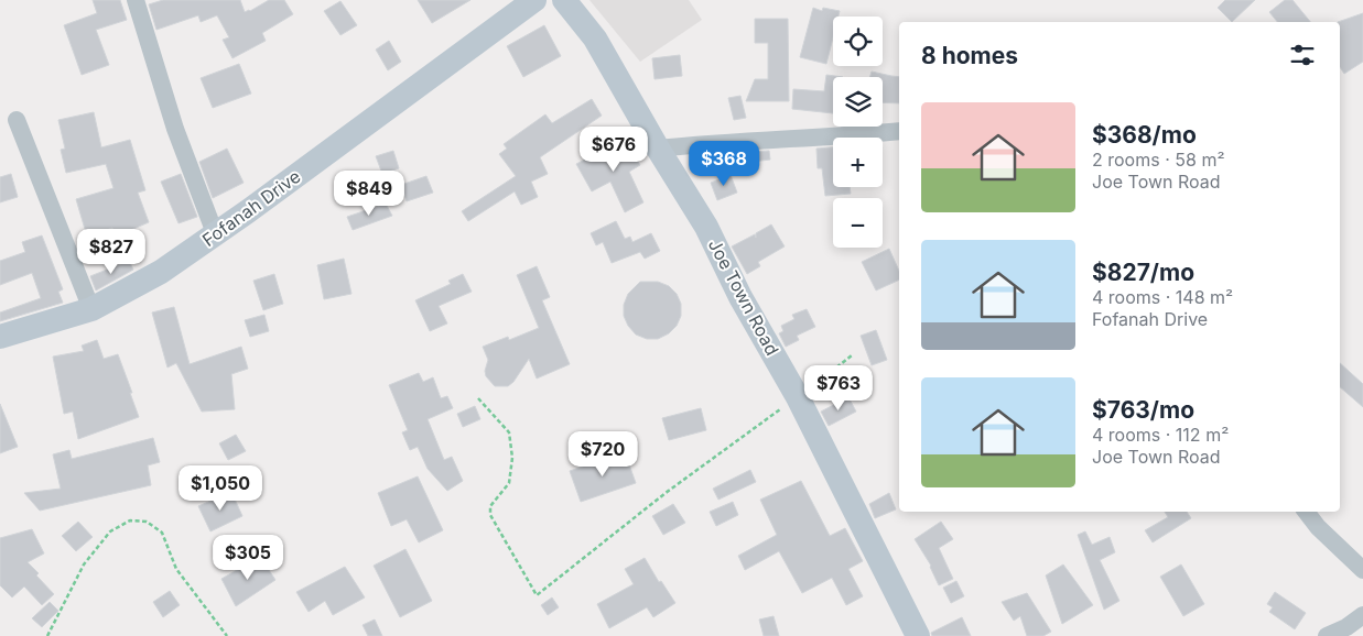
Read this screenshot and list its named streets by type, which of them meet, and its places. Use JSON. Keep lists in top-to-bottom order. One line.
{"streets":{"street":["Fofanah Drive","Joe Town Road"]},"page":{"map_buttons":["+","−"],"heading":"8 homes","list":[{"name":"$368/mo","note":"2 rooms · 58 m² · Joe Town Road"},{"name":"$827/mo","note":"4 rooms · 148 m² · Fofanah Drive"},{"name":"$763/mo","note":"4 rooms · 112 m² · Joe Town Road"}],"price":["$676","$368","$849","$827","$763","$720","$1,050","$305"]}}
